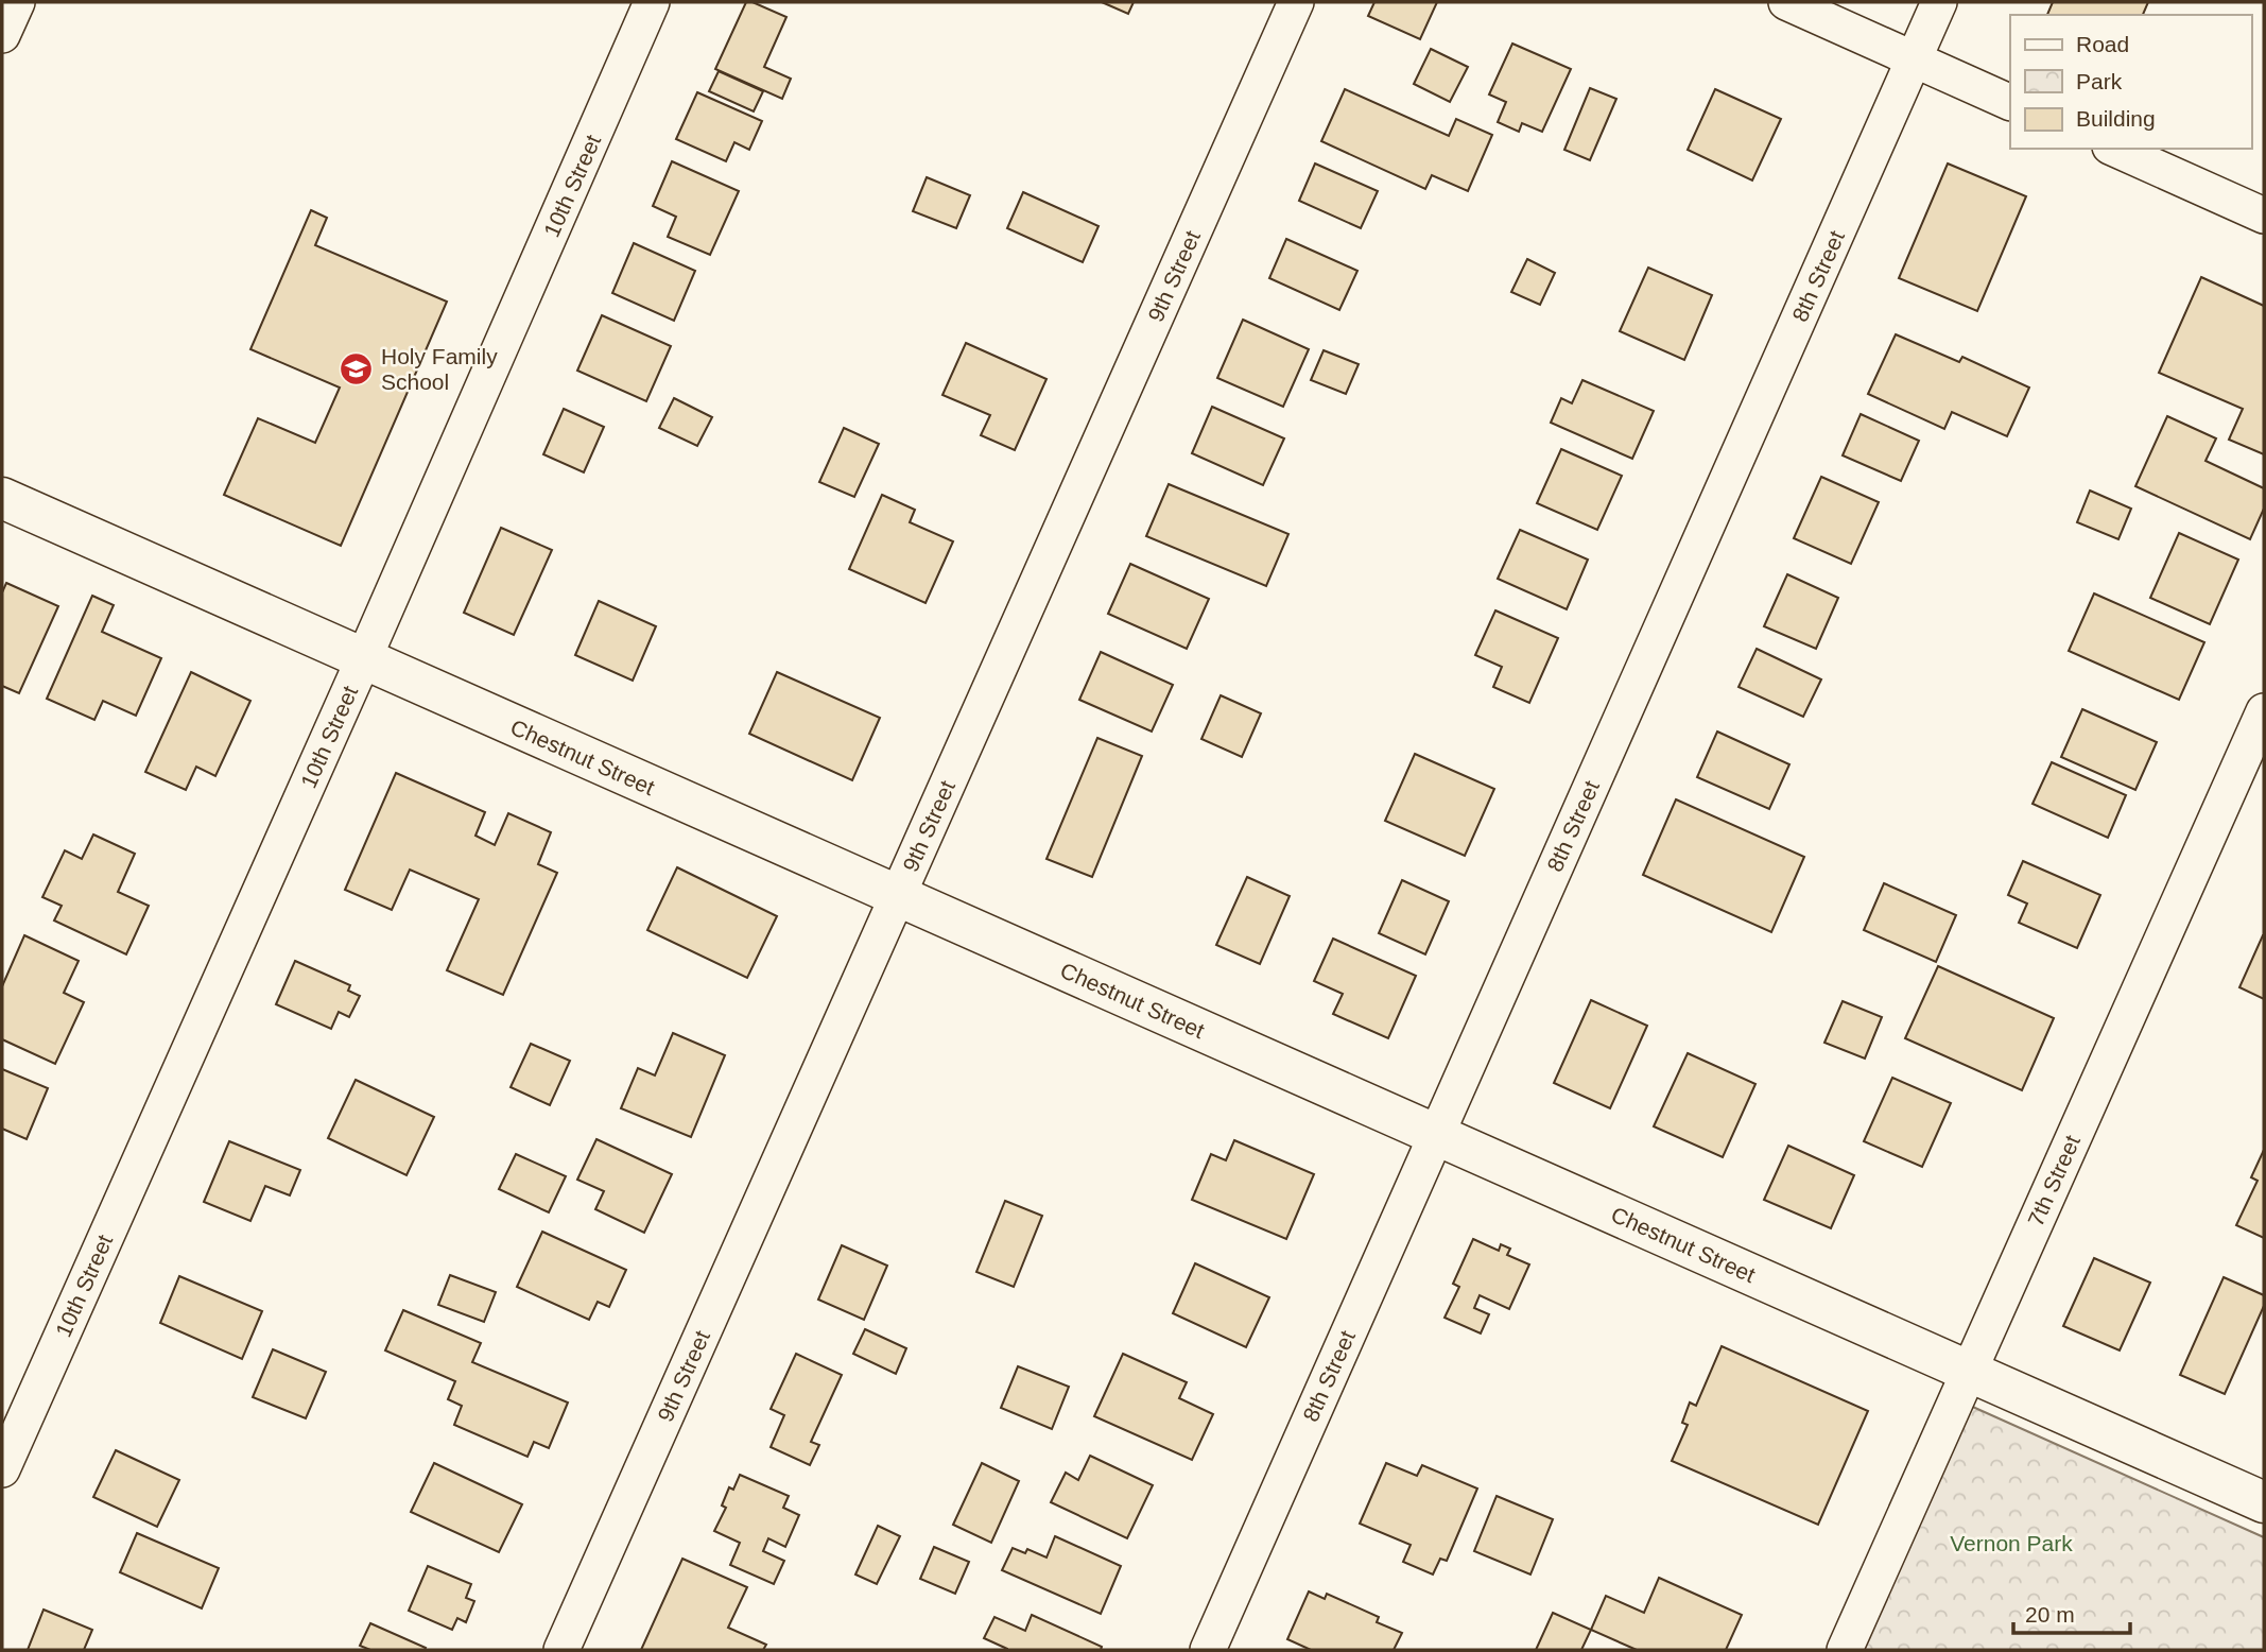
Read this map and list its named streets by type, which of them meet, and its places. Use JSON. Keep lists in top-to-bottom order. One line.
{"streets":{"street":["10th Street","9th Street","8th Street","Chestnut Street","7th Street"]},"crossings":[["10th Street","Chestnut Street"],["9th Street","Chestnut Street"],["8th Street","Chestnut Street"],["Chestnut Street","7th Street"]],"parks":["Vernon Park"],"places":{"school or university":["Holy Family School"]},"legend":["Road","Park","Building"],"scale_bar":"20 m"}
